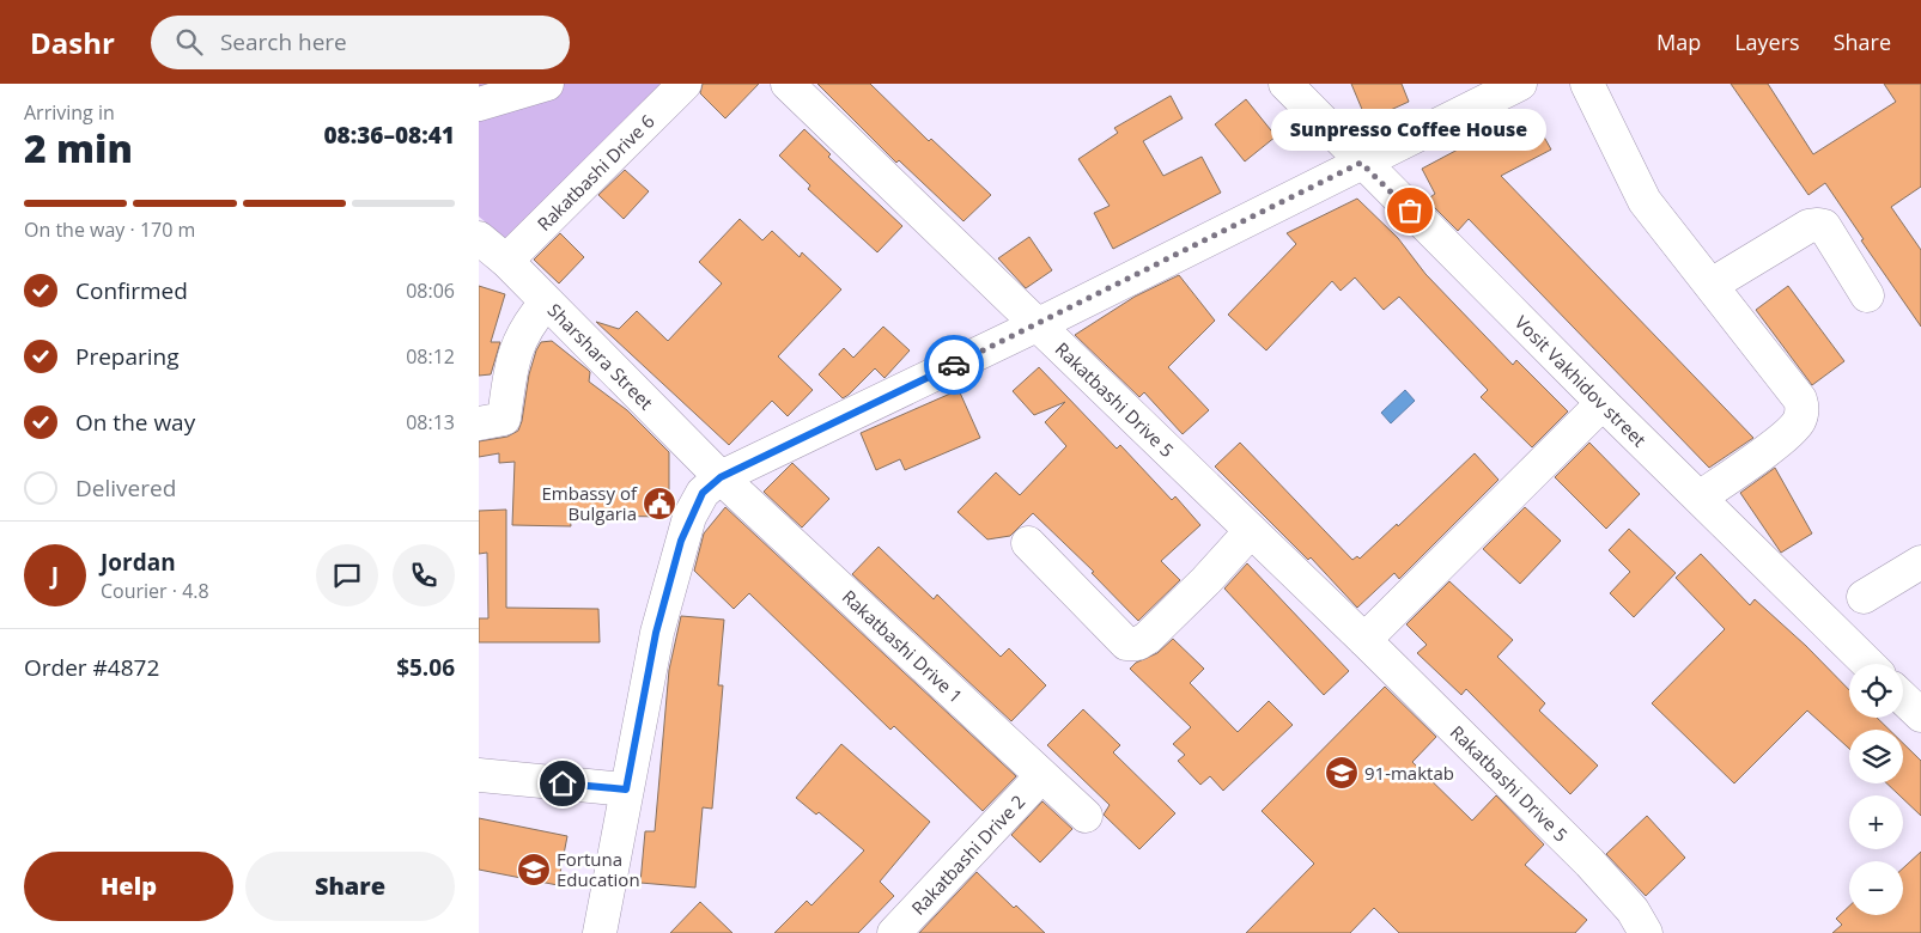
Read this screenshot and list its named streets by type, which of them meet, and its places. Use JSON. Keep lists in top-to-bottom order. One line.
{"streets":{"street":["Rakatbashi Drive 6","Sharshara Street","Vosit Vakhidov street","Rakatbashi Drive 5","Rakatbashi Drive 1","Rakatbashi Drive 2"]},"crossings":[["Rakatbashi Drive 6","Sharshara Street"],["Sharshara Street","Rakatbashi Drive 1"],["Rakatbashi Drive 1","Rakatbashi Drive 2"]],"places":{"other":["Sunpresso Coffee House"],"public building":["Embassy of Bulgaria"],"school or university":["91-maktab","Fortuna Education"]},"page":{"header":"Dashr","search":"Search here","nav":["Map","Layers","Share"],"heading":["2 min","Arriving in","08:36–08:41"],"panel":["Jordan","Courier · 4.8","Order #4872","$5.06"],"bubble":"Sunpresso Coffee House","bar":"On the way · 170 m","list":[["Confirmed","08:06"],["Preparing","08:12"],["On the way","08:13"],"Delivered"],"round":"J","map_buttons":["+","−"],"buttons":["Help","Share"]}}
